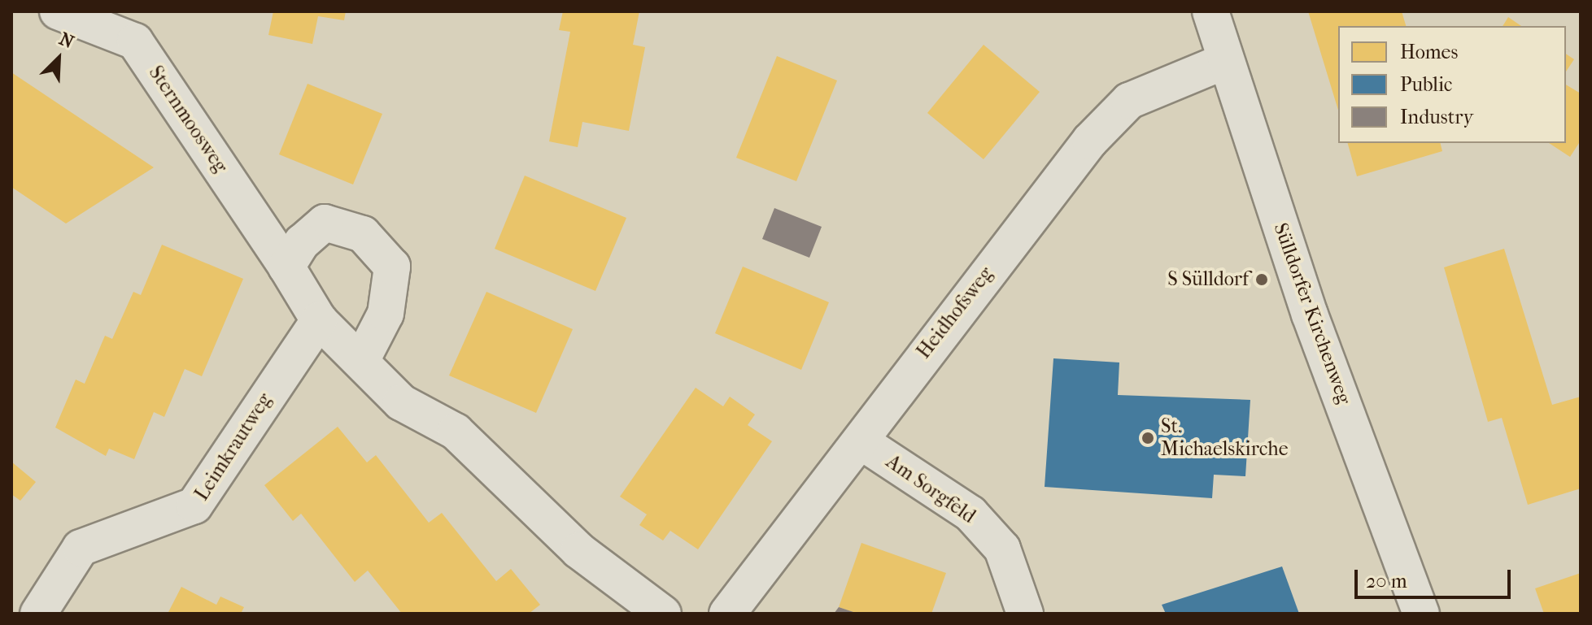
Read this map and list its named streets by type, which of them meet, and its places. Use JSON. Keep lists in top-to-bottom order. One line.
{"streets":{"street":["Sternmoosweg","Heidhofsweg","Sülldorfer Kirchenweg","Leimkrautweg","Am Sorgfeld"]},"crossings":[["Heidhofsweg","Sülldorfer Kirchenweg"],["Heidhofsweg","Am Sorgfeld"]],"places":["S Sülldorf","St. Michaelskirche"],"legend":["Homes","Public","Industry"],"scale_bar":"20 m","north":"top right"}
